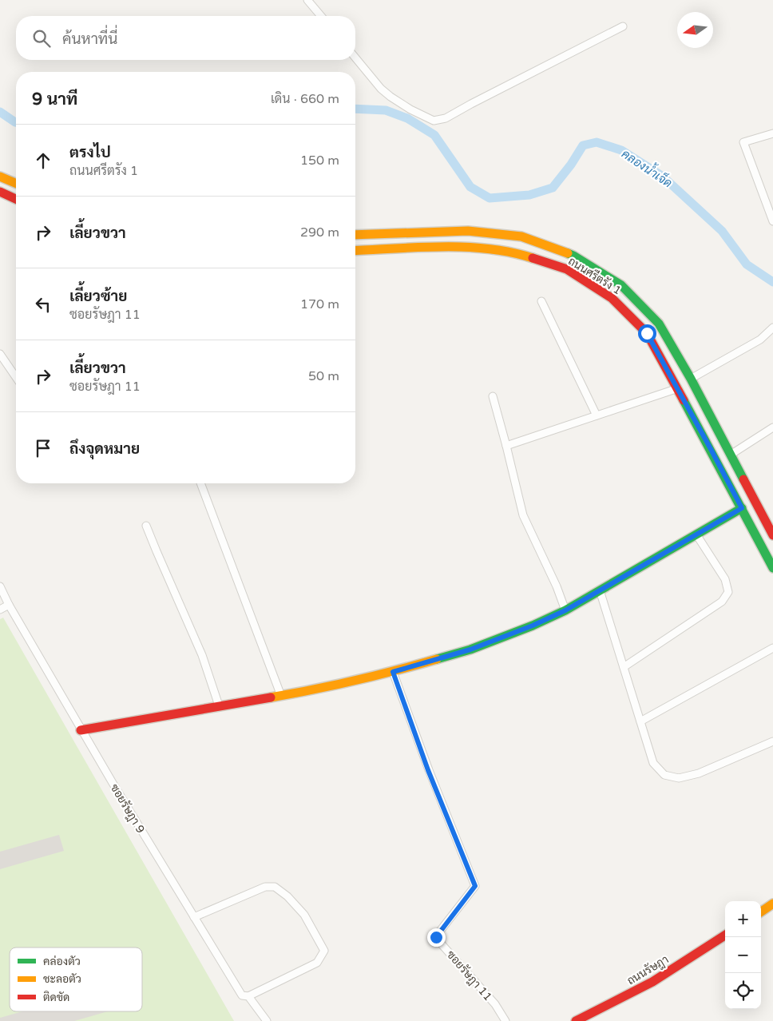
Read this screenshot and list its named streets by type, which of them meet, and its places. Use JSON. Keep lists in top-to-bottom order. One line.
{"streets":{"street":["ถนนศรีตรัง 1","ซอยรัษฎา 9","ถนนรัษฎา","ซอยรัษฎา 11"]},"water":["คลองน้ำเจ็ด"],"legend":["คล่องตัว","ชะลอตัว","ติดขัด"],"north":"left","page":{"search":"ค้นหาที่นี่","heading":["9 นาที","เดิน · 660 m"],"list":[["ตรงไป","ถนนศรีตรัง 1","150 m"],["เลี้ยวขวา","290 m"],["เลี้ยวซ้าย","ซอยรัษฎา 11","170 m"],["เลี้ยวขวา","ซอยรัษฎา 11","50 m"],"ถึงจุดหมาย"],"map_buttons":["+","−"]}}
